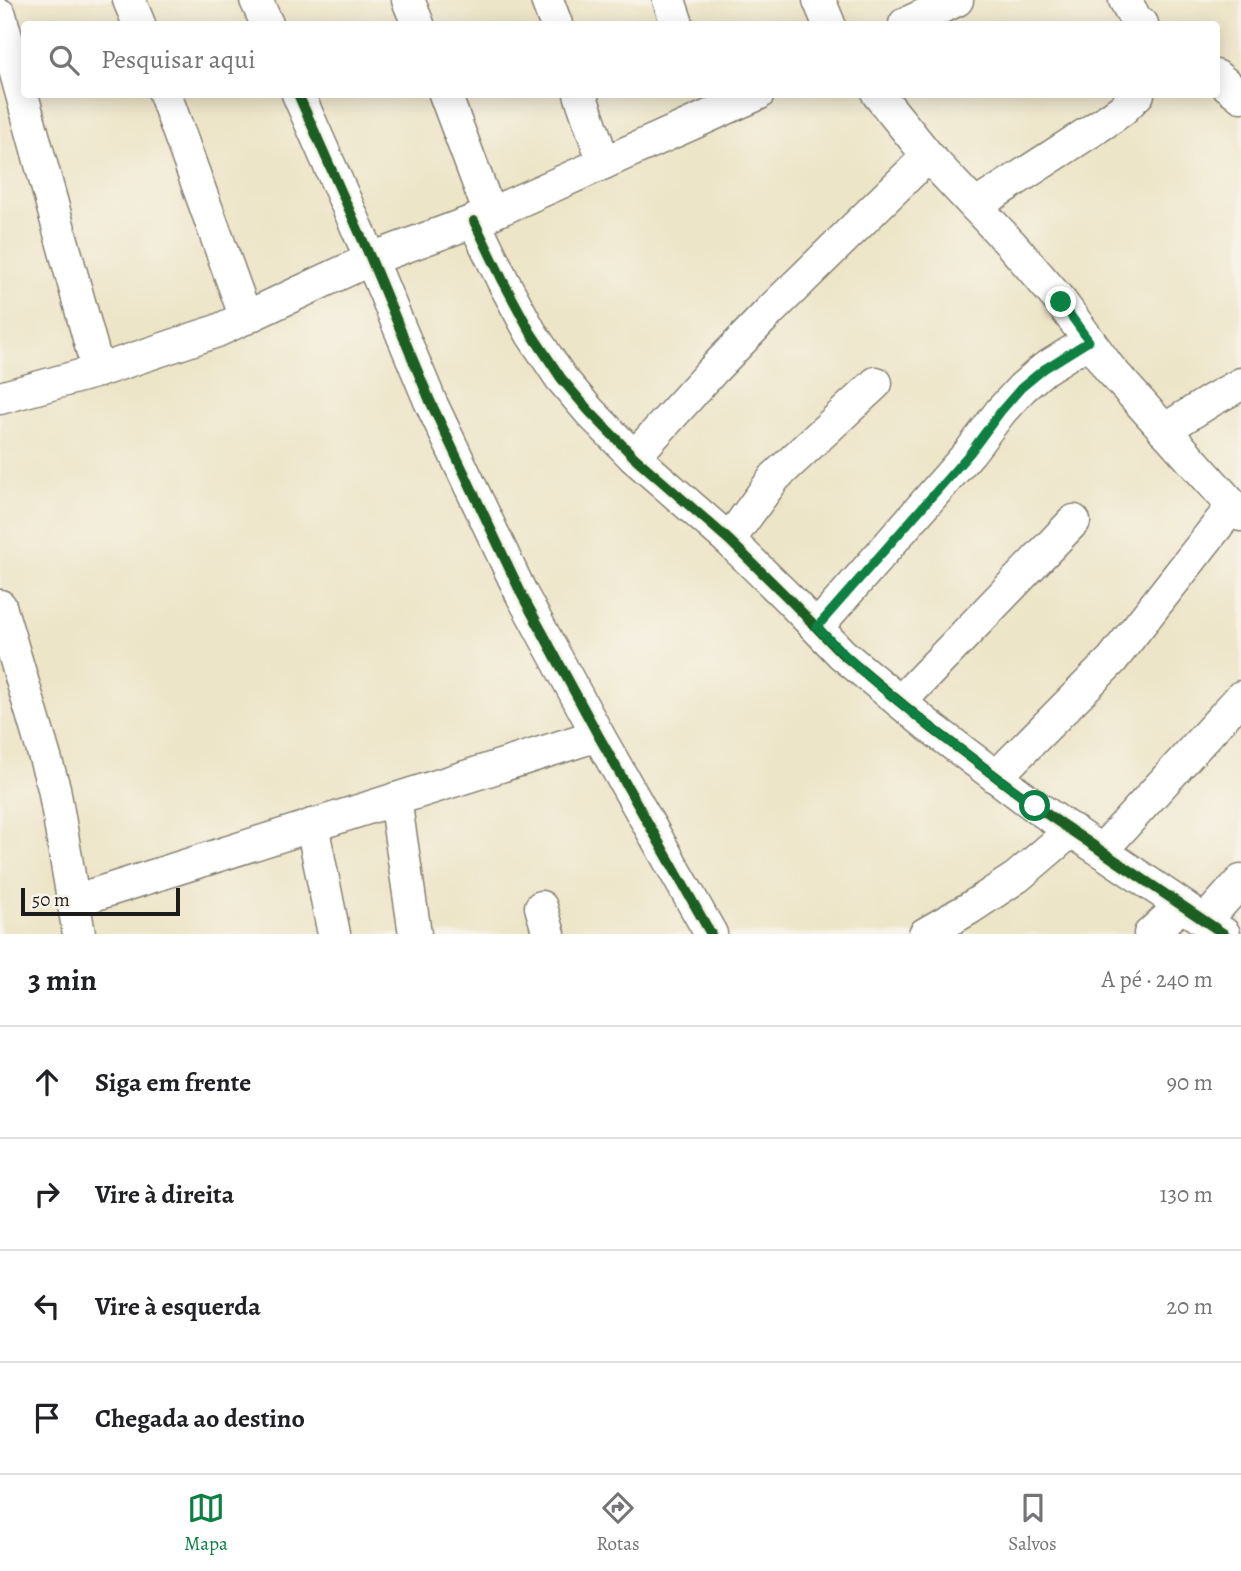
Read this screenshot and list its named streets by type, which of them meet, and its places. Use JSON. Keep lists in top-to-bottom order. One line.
{"scale_bar":"50 m","page":{"search":"Pesquisar aqui","scale":"50 m","heading":["3 min","A pé · 240 m"],"list":[["Siga em frente","90 m"],["Vire à direita","130 m"],["Vire à esquerda","20 m"],"Chegada ao destino"],"nav":["Mapa","Rotas","Salvos"]}}
